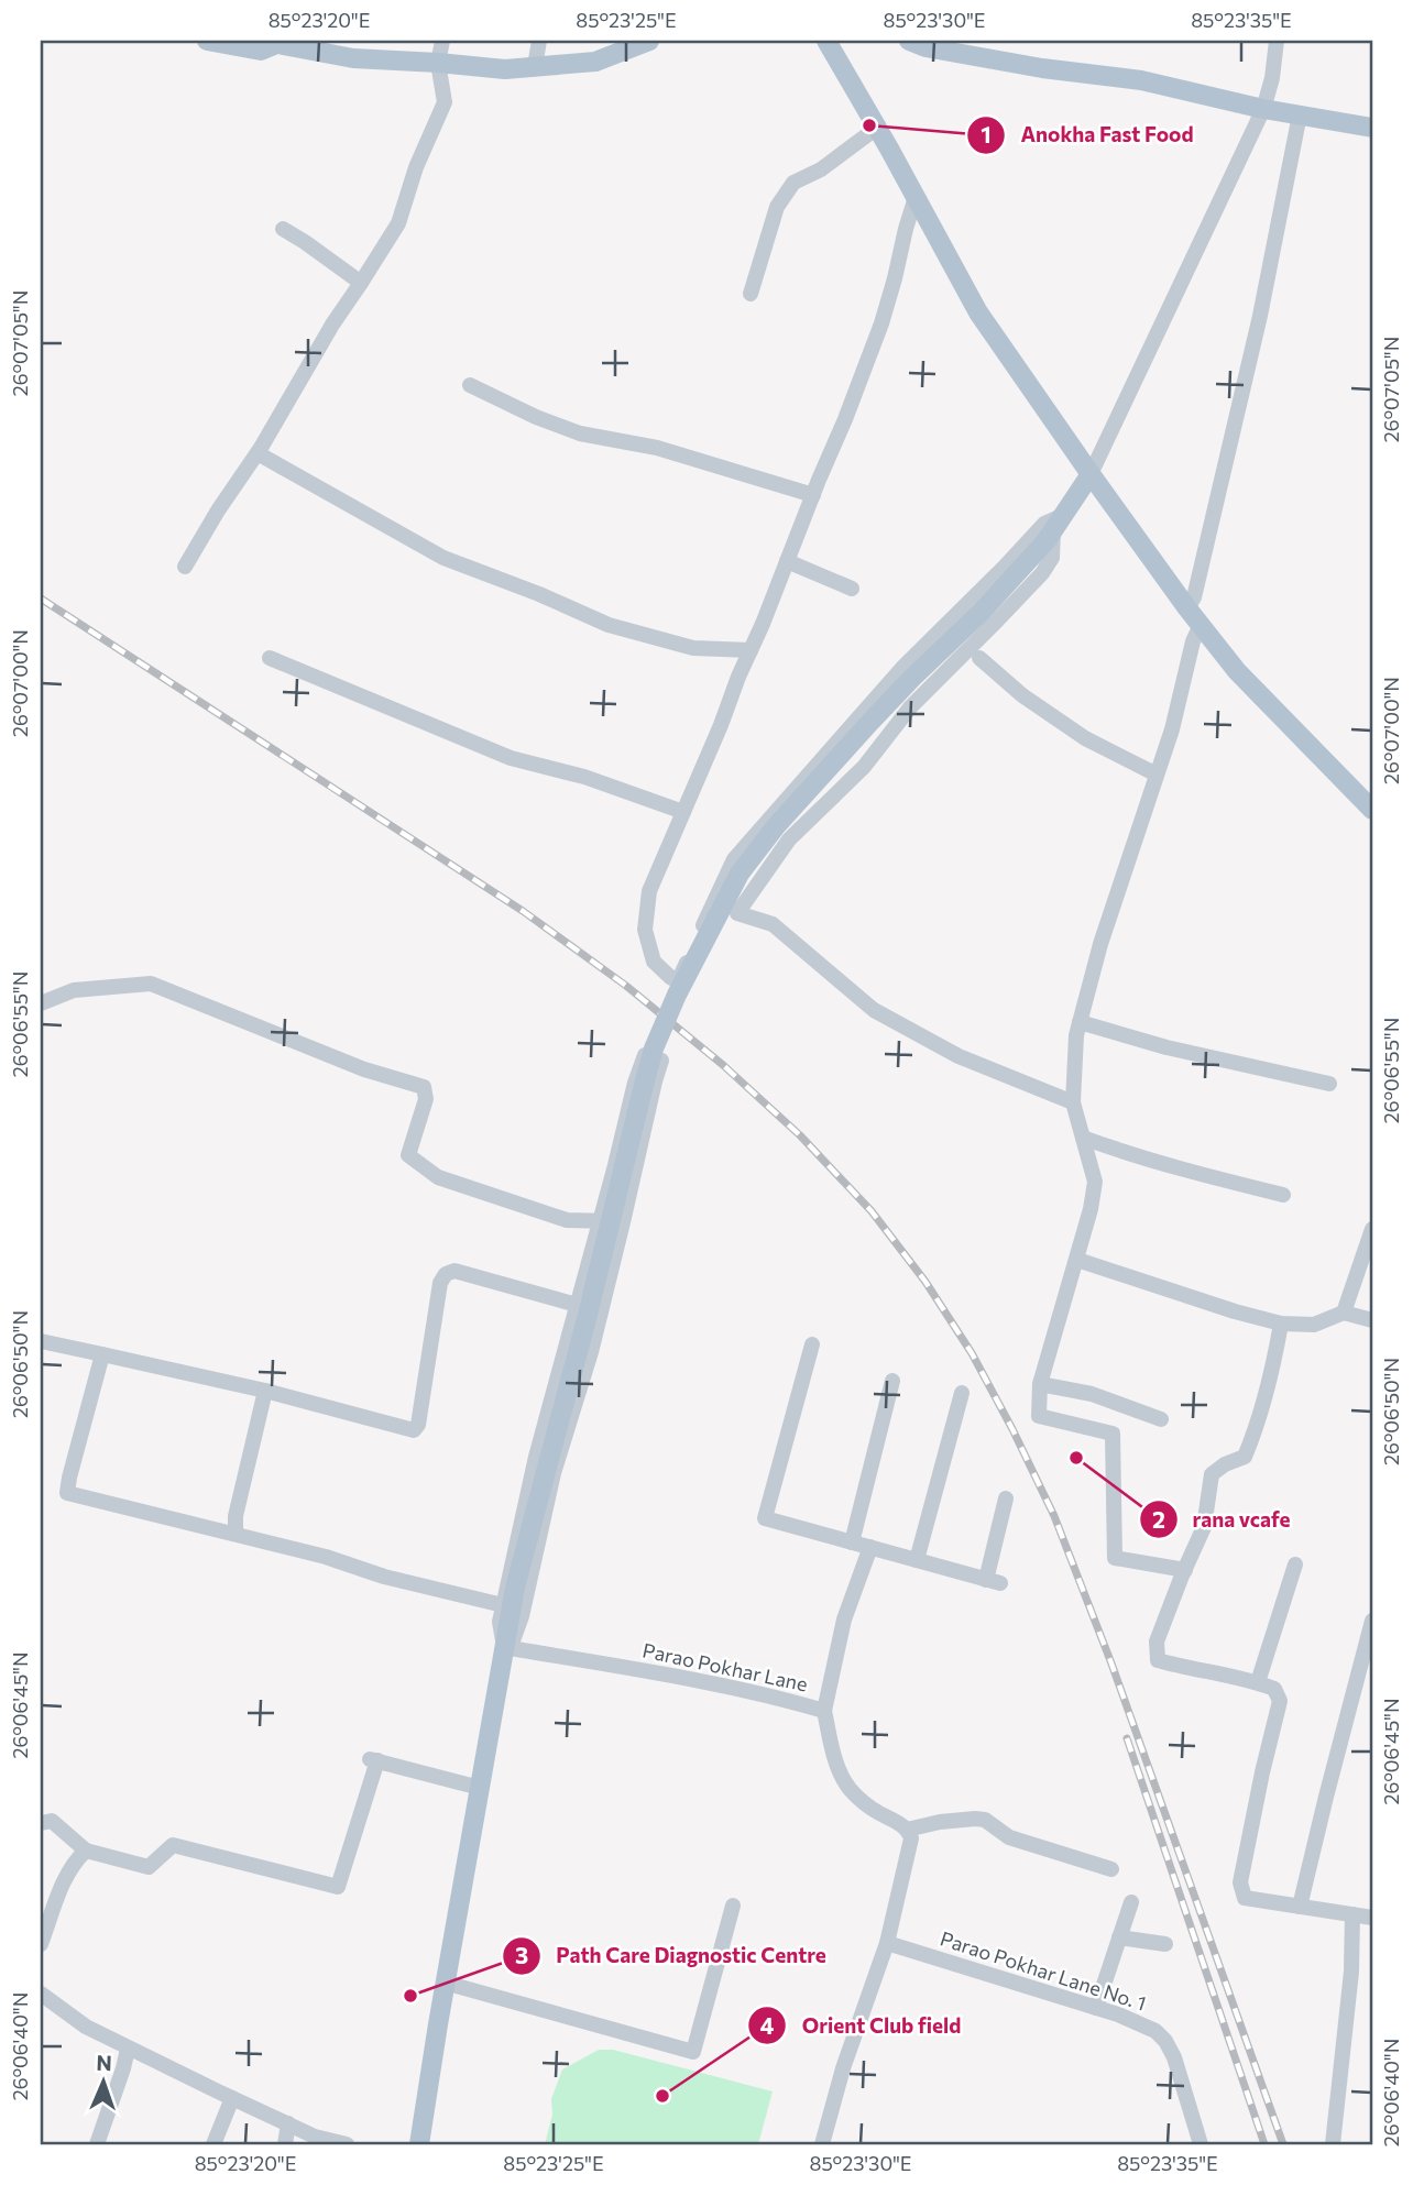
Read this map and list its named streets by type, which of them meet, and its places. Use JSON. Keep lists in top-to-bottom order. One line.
{"streets":{"street":["Parao Pokhar Lane","Parao Pokhar Lane No. 1"]},"places":["Anokha Fast Food","rana vcafe","Path Care Diagnostic Centre","Orient Club field"],"north":"top","coordinates":["85°23'20\"E","85°23'25\"E","85°23'30\"E","85°23'35\"E","26°07'05\"N","26°07'00\"N","26°06'55\"N","26°06'50\"N","26°06'45\"N","26°06'40\"N"]}
